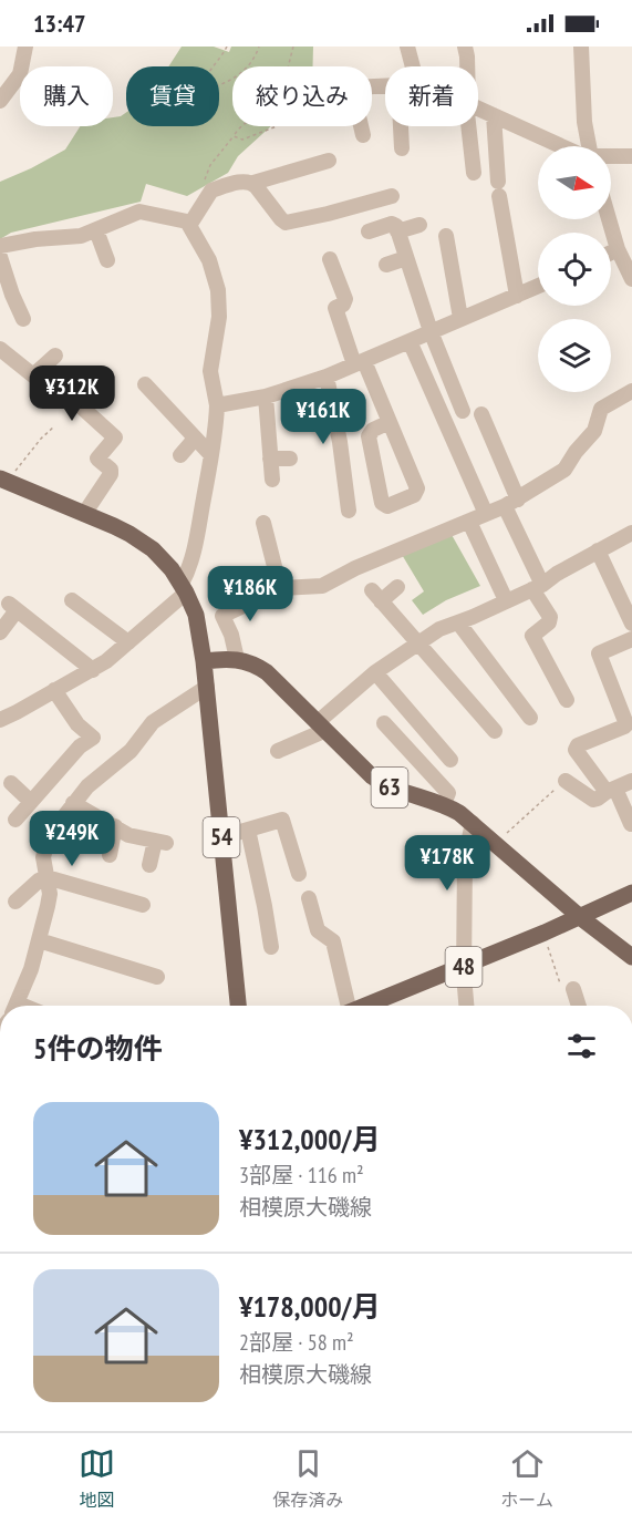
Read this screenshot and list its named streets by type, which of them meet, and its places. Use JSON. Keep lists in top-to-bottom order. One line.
{"streets":{"main road":["63","54","48"]},"crossings":[["63","54"],["63","48"]],"north":"right","page":{"status":"13:47","chip":["購入","賃貸","絞り込み","新着"],"price":["¥312K","¥161K","¥186K","¥249K","¥178K"],"heading":"5件の物件","list":[{"name":"¥312,000/月","note":"3部屋 · 116 m² · 相模原大磯線"},{"name":"¥178,000/月","note":"2部屋 · 58 m² · 相模原大磯線"}],"tabs":["地図","保存済み","ホーム"]}}
